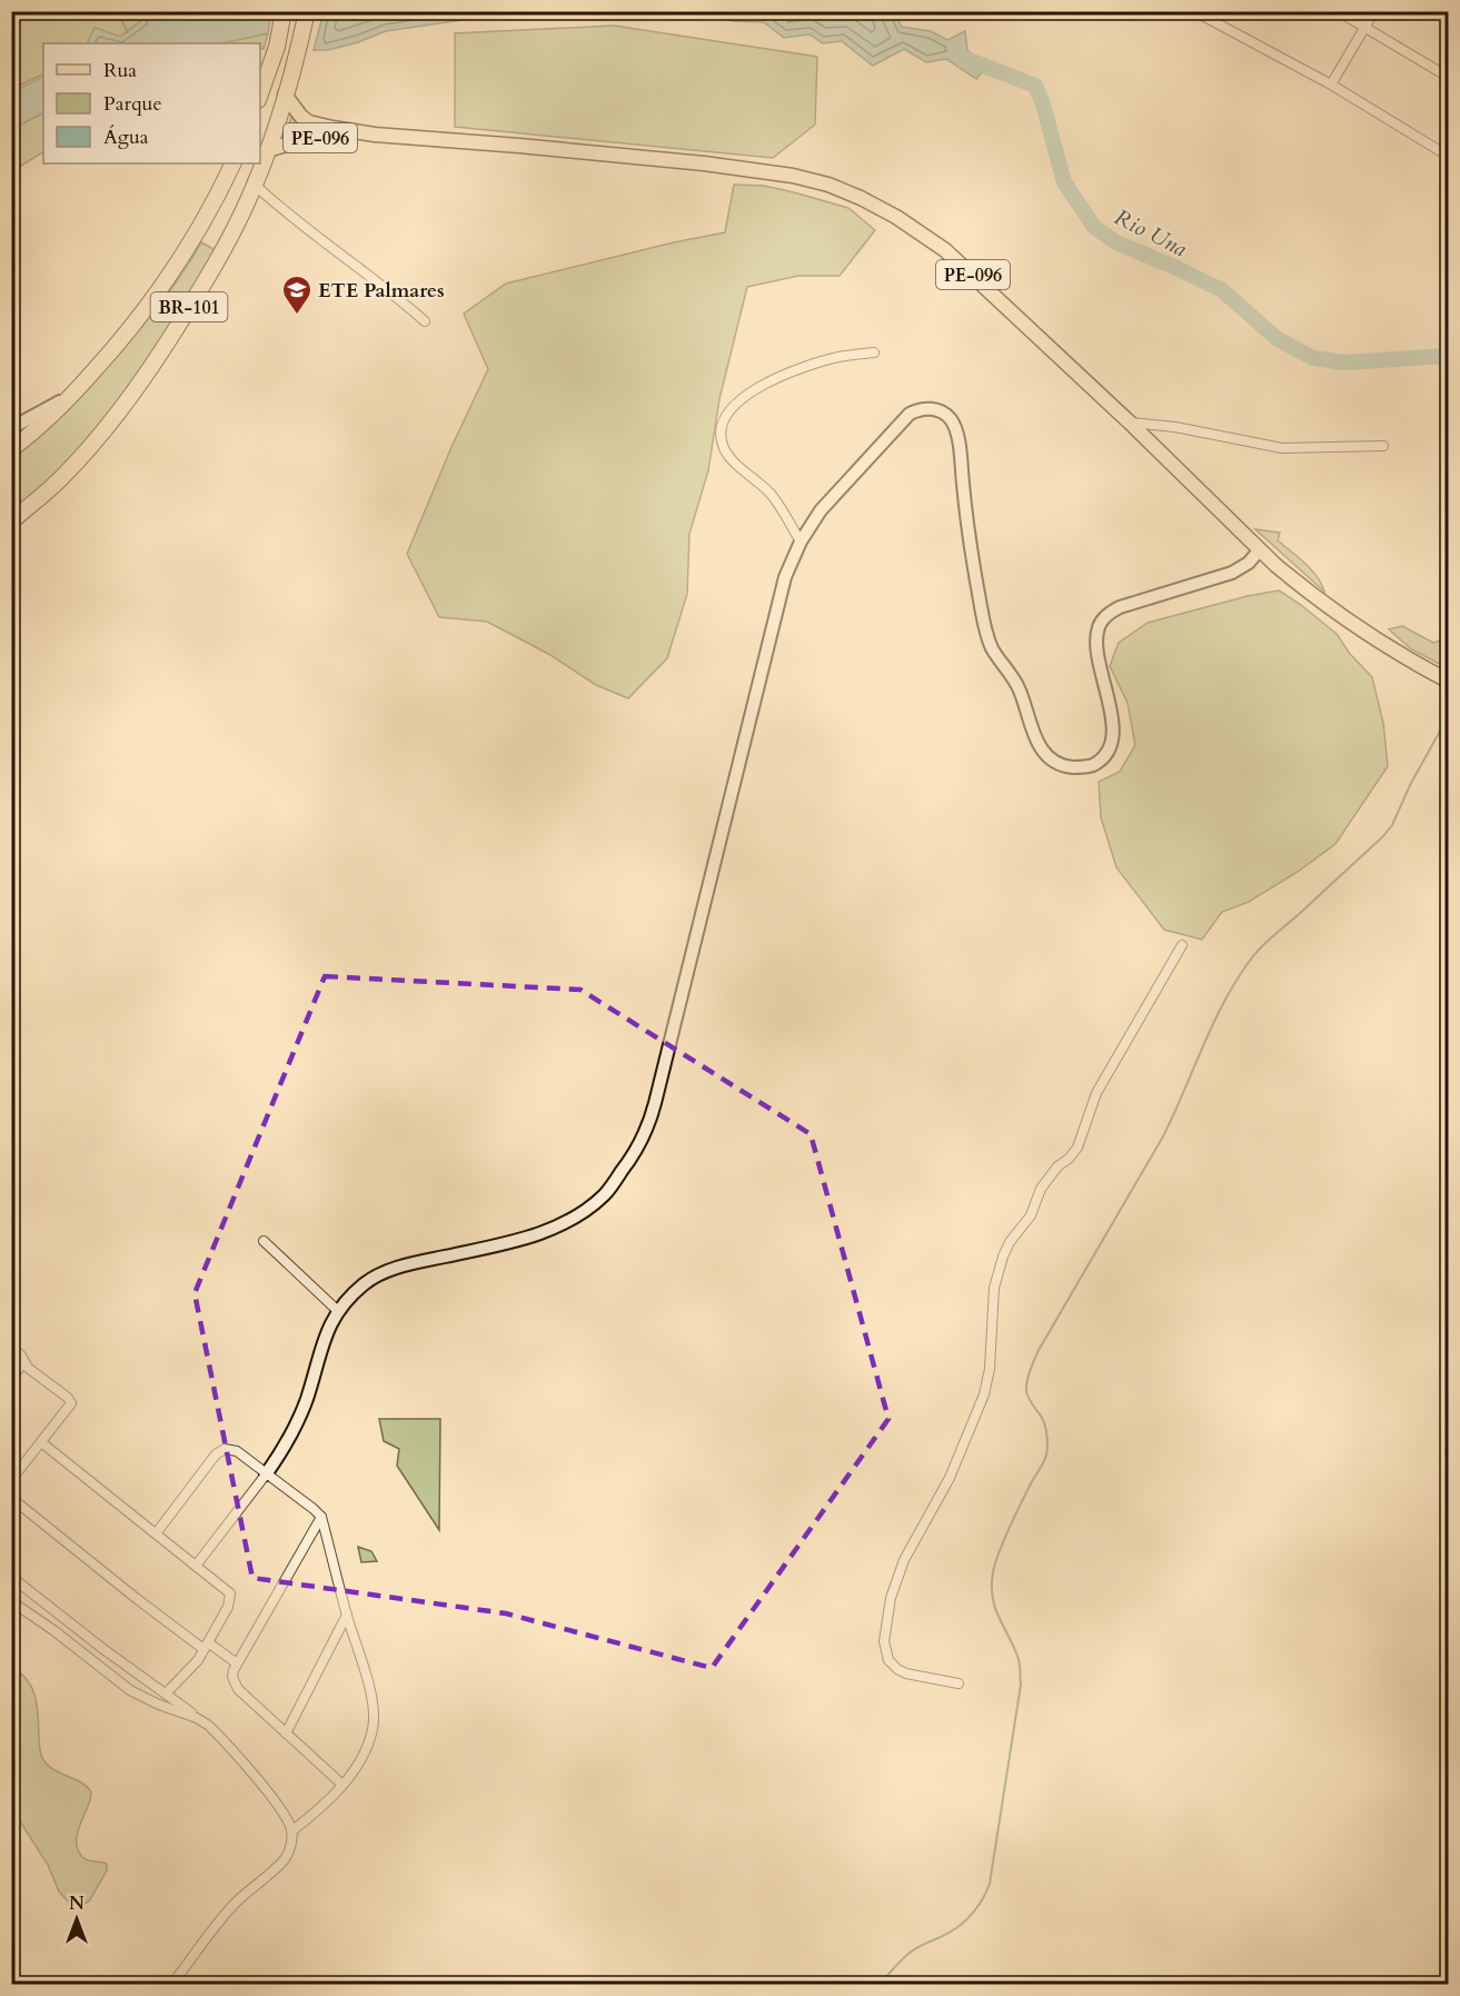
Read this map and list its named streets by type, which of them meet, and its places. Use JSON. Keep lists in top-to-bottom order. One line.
{"streets":{"highway":["BR-101"],"main road":["PE-096"]},"crossings":[["PE-096","BR-101"]],"water":["Rio Una"],"places":{"school or university":["ETE Palmares"]},"legend":["Rua","Parque","Água"],"north":"top"}
